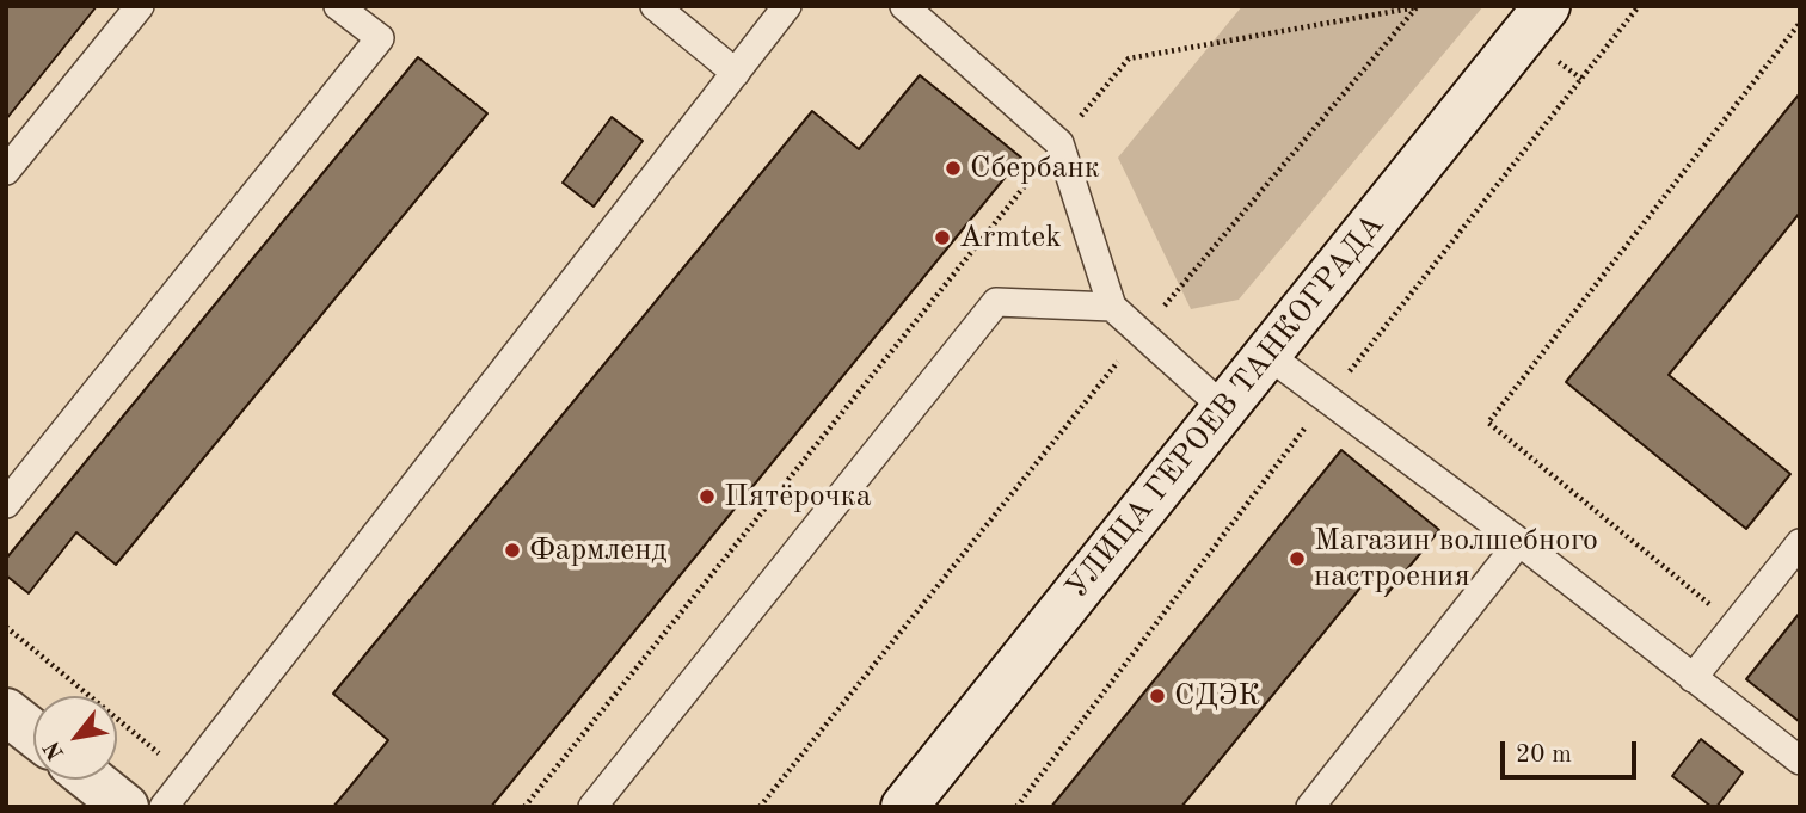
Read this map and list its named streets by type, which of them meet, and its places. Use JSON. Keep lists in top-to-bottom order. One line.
{"streets":{"main road":["УЛИЦА ГЕРОЕВ ТАНКОГРАДА"]},"places":["Сбербанк","Armtek","Пятёрочка","Фармленд","Магазин волшебного настроения","СДЭК"],"scale_bar":"20 m","north":"bottom left"}
